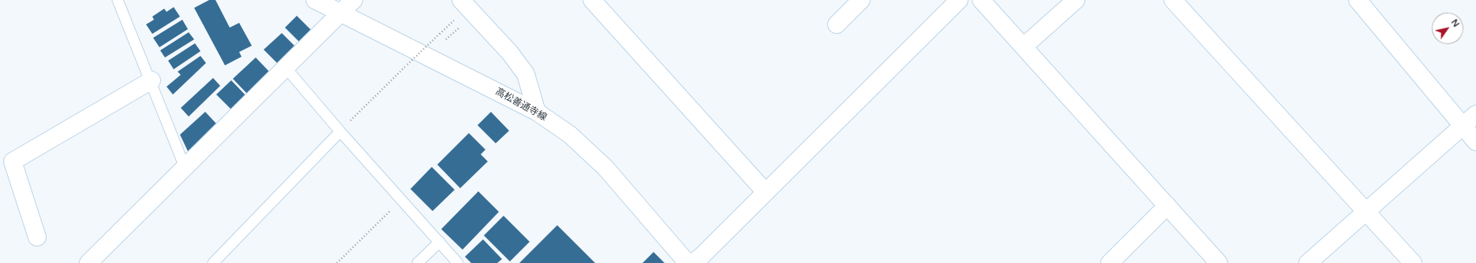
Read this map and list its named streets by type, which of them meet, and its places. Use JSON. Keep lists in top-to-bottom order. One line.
{"streets":{"street":["高松善通寺線"]},"north":"top right"}
